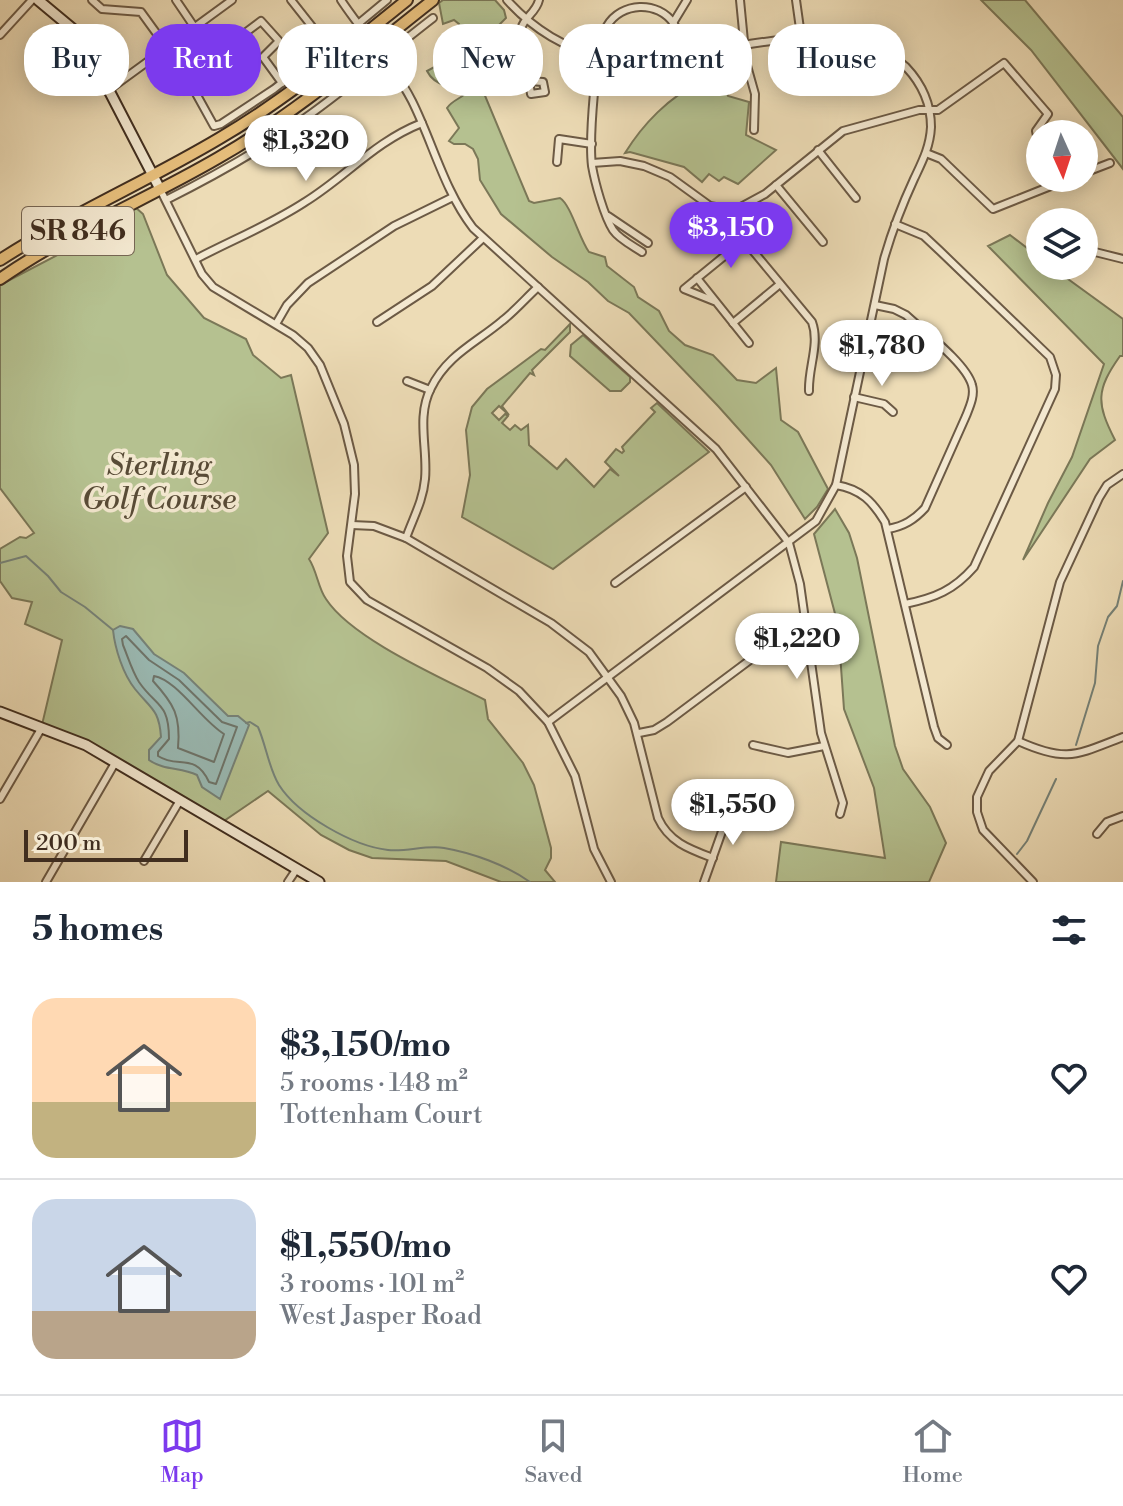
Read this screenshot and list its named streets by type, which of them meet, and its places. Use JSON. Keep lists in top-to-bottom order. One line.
{"streets":{"main road":["SR 846"]},"parks":["Sterling Golf Course"],"scale_bar":"200 m","north":"bottom","page":{"chip":["Buy","Rent","Filters","New","Apartment","House"],"price":["$1,320","$3,150","$1,780","$1,220","$1,550"],"scale":"200 m","heading":"5 homes","list":[{"name":"$3,150/mo","note":"5 rooms · 148 m² · Tottenham Court"},{"name":"$1,550/mo","note":"3 rooms · 101 m² · West Jasper Road"}],"tabs":["Map","Saved","Home"]}}
